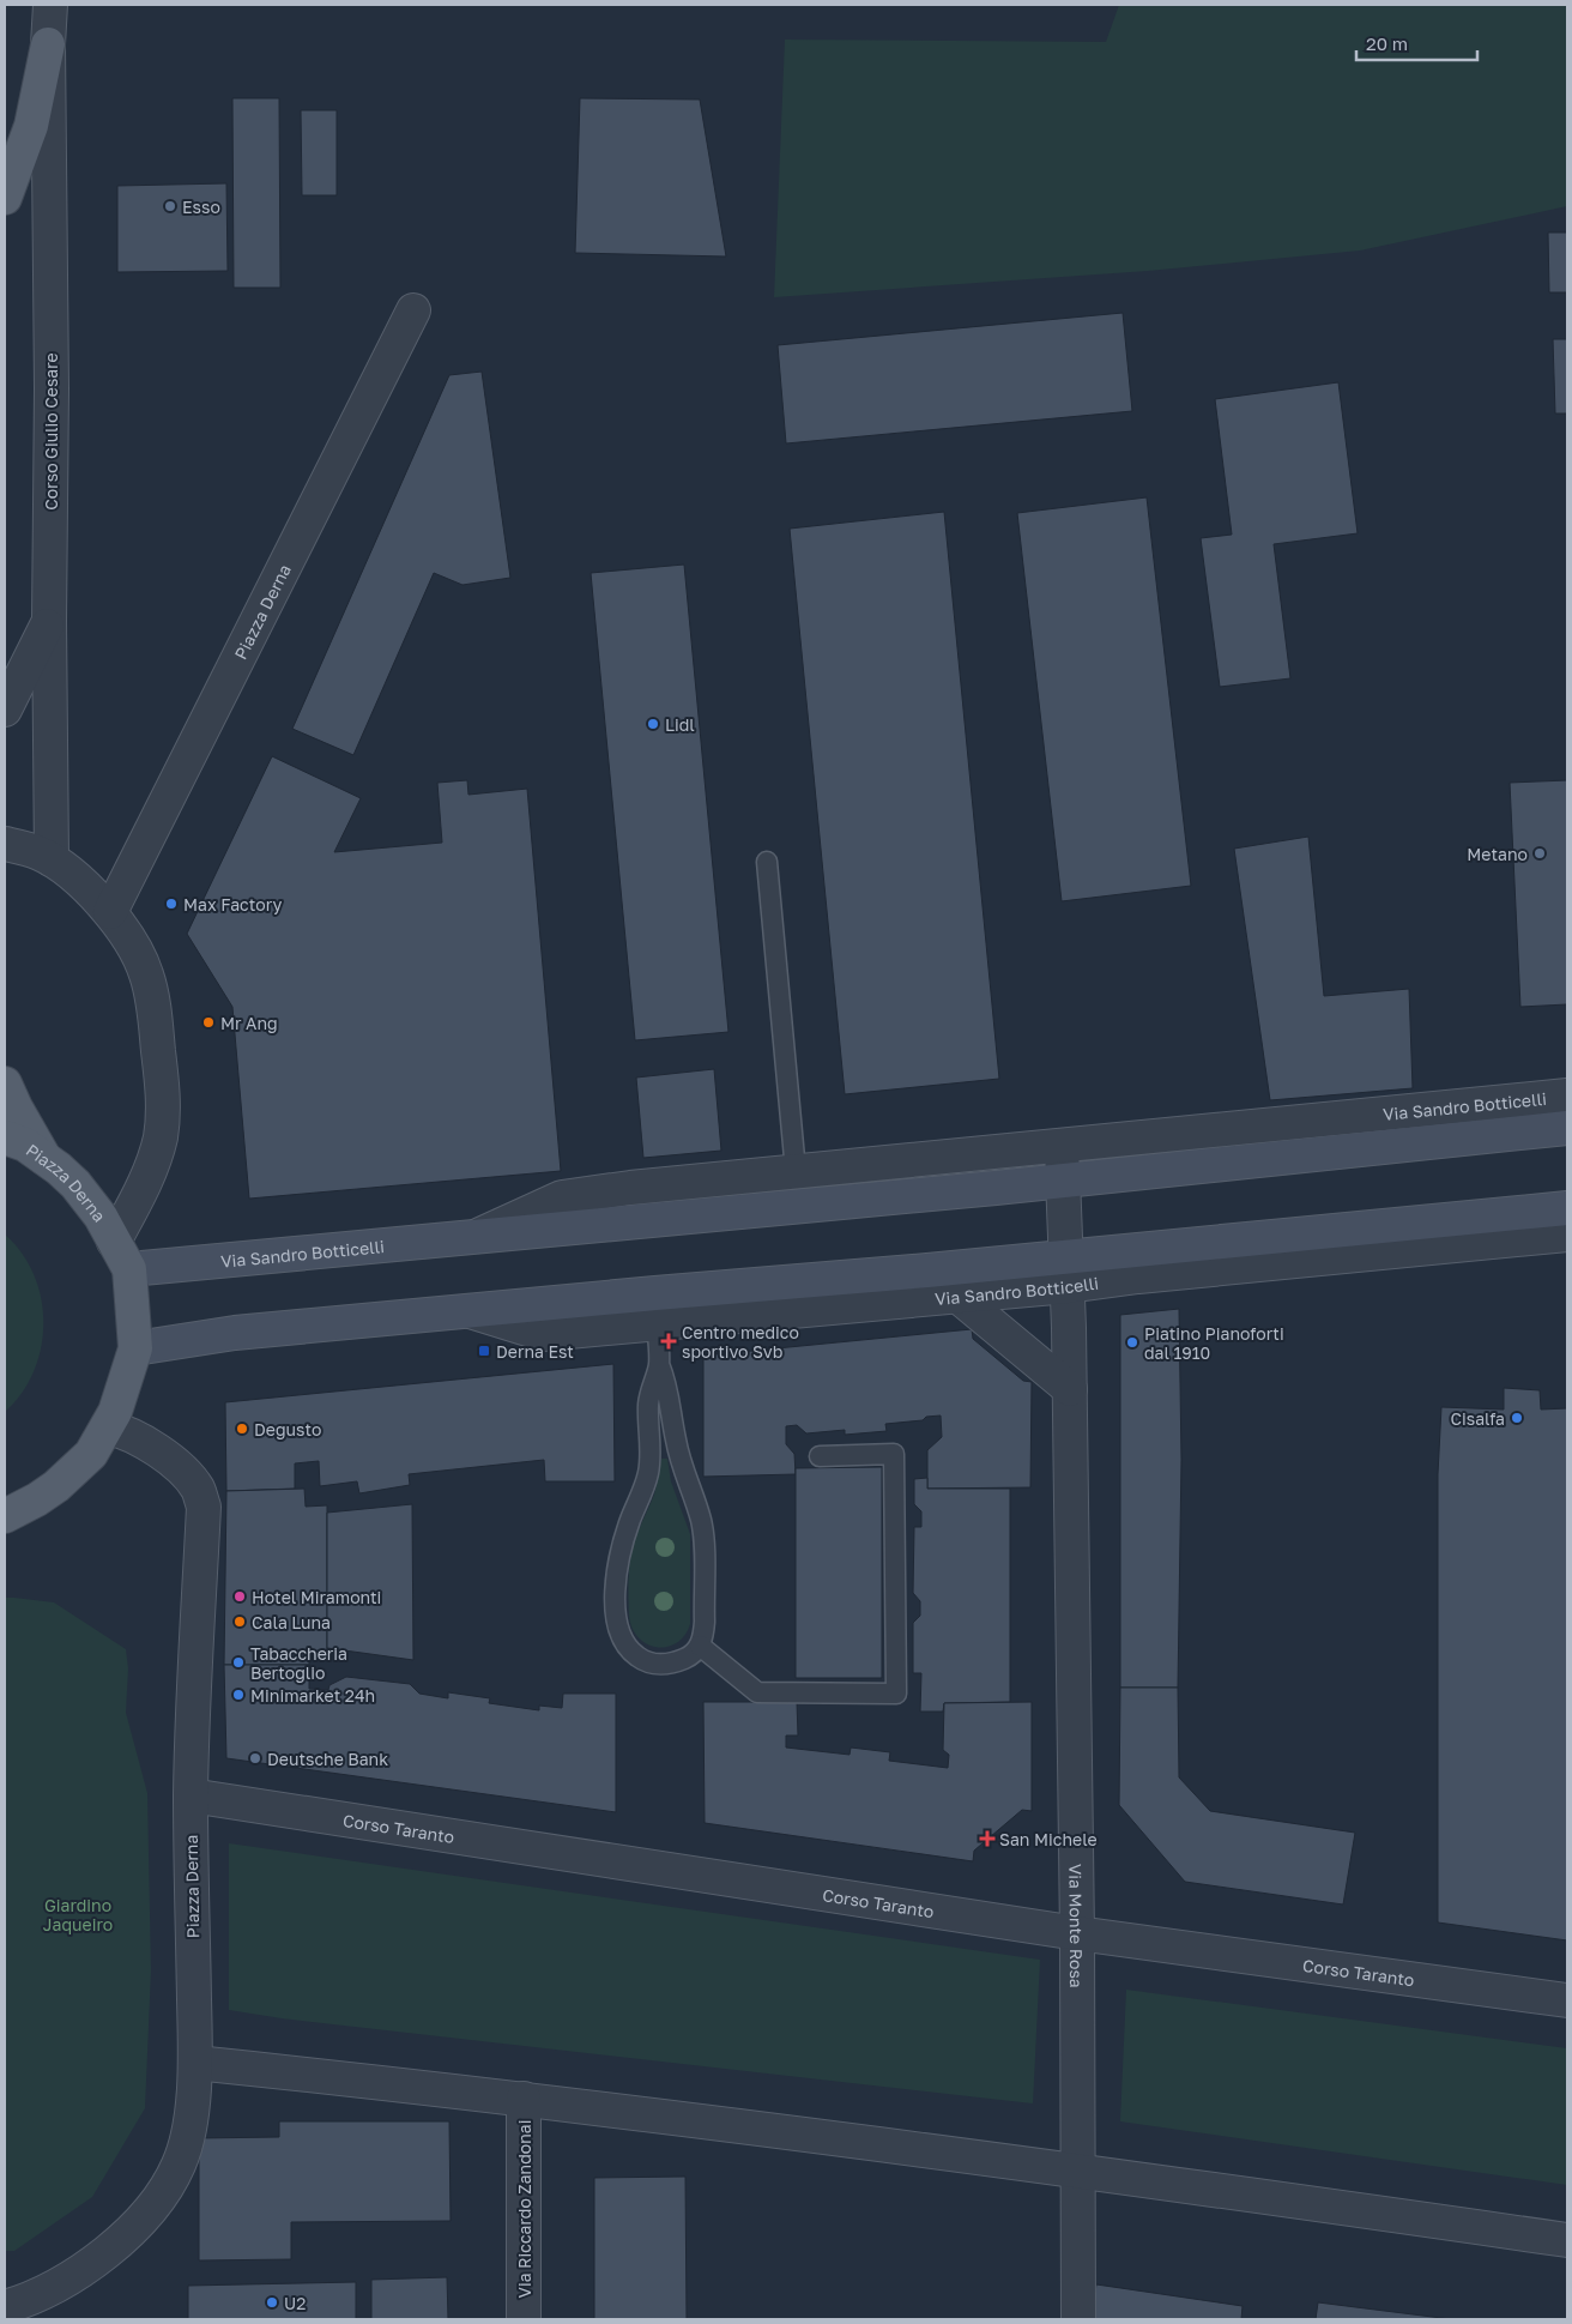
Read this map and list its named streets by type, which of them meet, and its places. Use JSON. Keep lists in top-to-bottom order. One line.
{"streets":{"main road":["Piazza Derna","Via Sandro Botticelli"],"street":["Corso Giulio Cesare","Corso Taranto","Via Monte Rosa","Via Riccardo Zandonai"]},"crossings":[["Corso Giulio Cesare","Piazza Derna"],["Piazza Derna","Via Sandro Botticelli"],["Piazza Derna","Corso Taranto"],["Via Sandro Botticelli","Via Monte Rosa"],["Corso Taranto","Via Monte Rosa"]],"parks":["Giardino Jaqueiro"],"places":{"other":["Esso","Lidl","Metano","Max Factory","Mr Ang","Piatino Pianoforti dal 1910","Cisalfa","Degusto","Hotel Miramonti","Cala Luna","Tabaccheria Bertoglio","Minimarket 24h","Deutsche Bank","U2"],"health":["Centro medico sportivo Svb","San Michele"],"transit":["Derna Est"]},"scale_bar":"20 m"}
